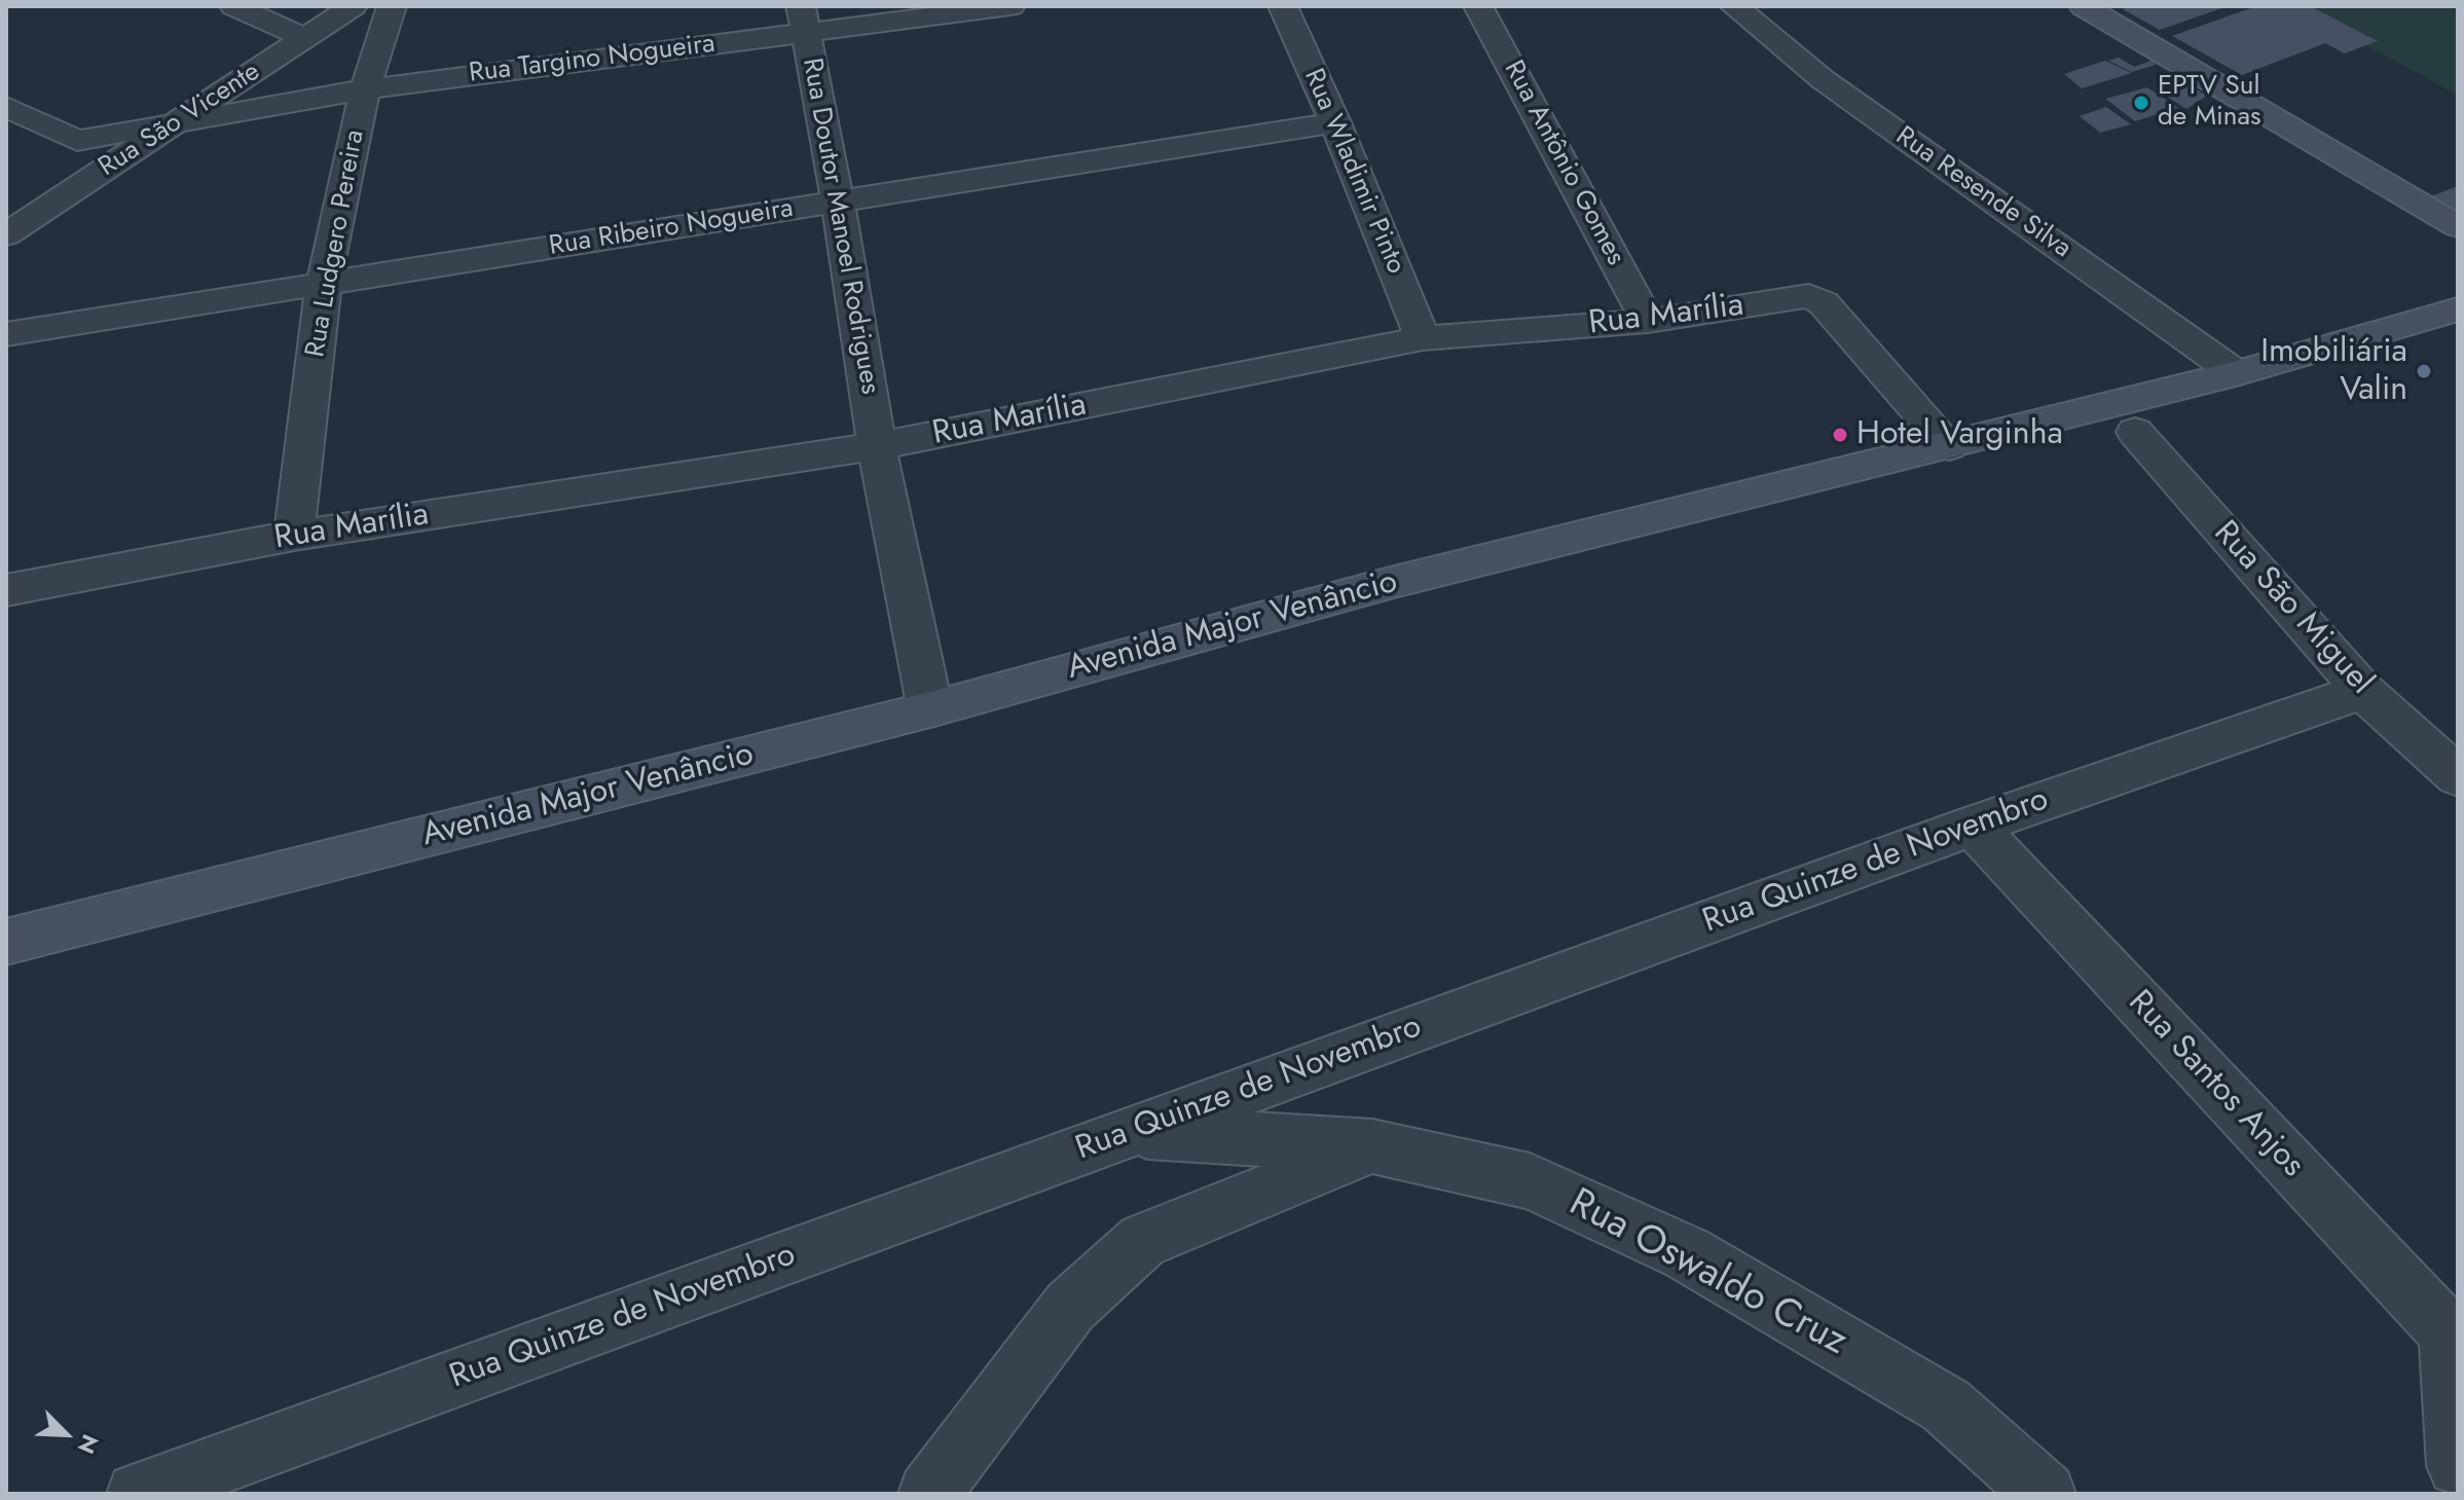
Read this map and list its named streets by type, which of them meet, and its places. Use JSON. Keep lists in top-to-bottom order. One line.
{"streets":{"main road":["Avenida Major Venâncio"],"street":["Rua Targino Nogueira","Rua São Vicente","Rua Antônio Gomes","Rua Wladimir Pinto","Rua Resende Silva","Rua Doutor Manoel Rodrigues","Rua Ribeiro Nogueira","Rua Ludgero Pereira","Rua Marília","Rua São Miguel","Rua Quinze de Novembro","Rua Santos Anjos","Rua Oswaldo Cruz"]},"crossings":[["Rua Targino Nogueira","Rua São Vicente"],["Rua Targino Nogueira","Rua Doutor Manoel Rodrigues"],["Rua Targino Nogueira","Rua Ludgero Pereira"],["Rua Antônio Gomes","Rua Marília"],["Rua Wladimir Pinto","Rua Ribeiro Nogueira"],["Rua Wladimir Pinto","Rua Marília"],["Rua Resende Silva","Avenida Major Venâncio"],["Rua Doutor Manoel Rodrigues","Rua Ribeiro Nogueira"],["Rua Doutor Manoel Rodrigues","Rua Marília"],["Rua Doutor Manoel Rodrigues","Avenida Major Venâncio"],["Rua Ribeiro Nogueira","Rua Ludgero Pereira"],["Rua Ludgero Pereira","Rua Marília"],["Rua Marília","Avenida Major Venâncio"],["Rua São Miguel","Rua Quinze de Novembro"],["Rua Quinze de Novembro","Rua Santos Anjos"],["Rua Quinze de Novembro","Rua Oswaldo Cruz"]],"places":["EPTV Sul de Minas","Imobiliária Valin","Hotel Varginha"],"north":"bottom right"}
